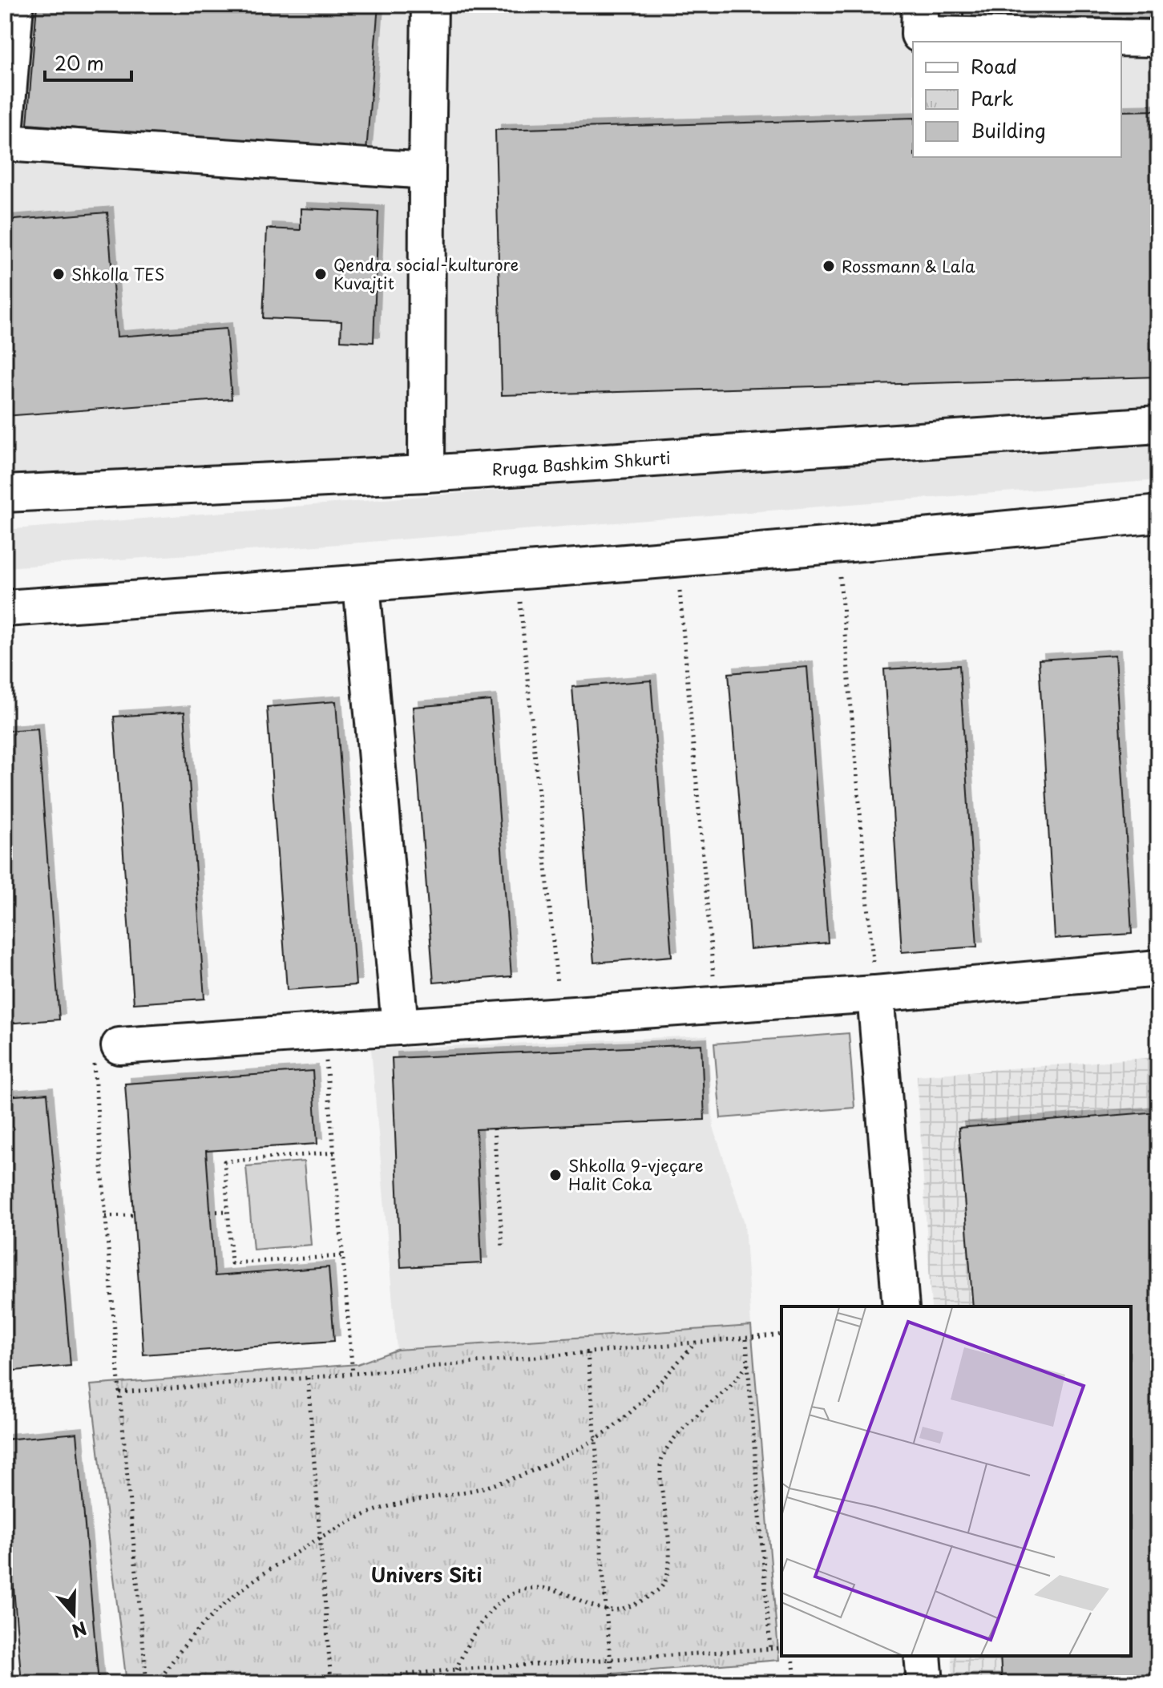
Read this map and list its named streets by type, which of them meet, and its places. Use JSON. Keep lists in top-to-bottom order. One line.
{"streets":{"street":["Rruga Bashkim Shkurti"]},"districts":["Univers Siti"],"places":["Rossmann & Lala","Shkolla TES","Qendra social-kulturore Kuvajtit","Shkolla 9-vjeçare Halit Coka"],"legend":["Road","Park","Building"],"scale_bar":"20 m","north":"bottom"}
